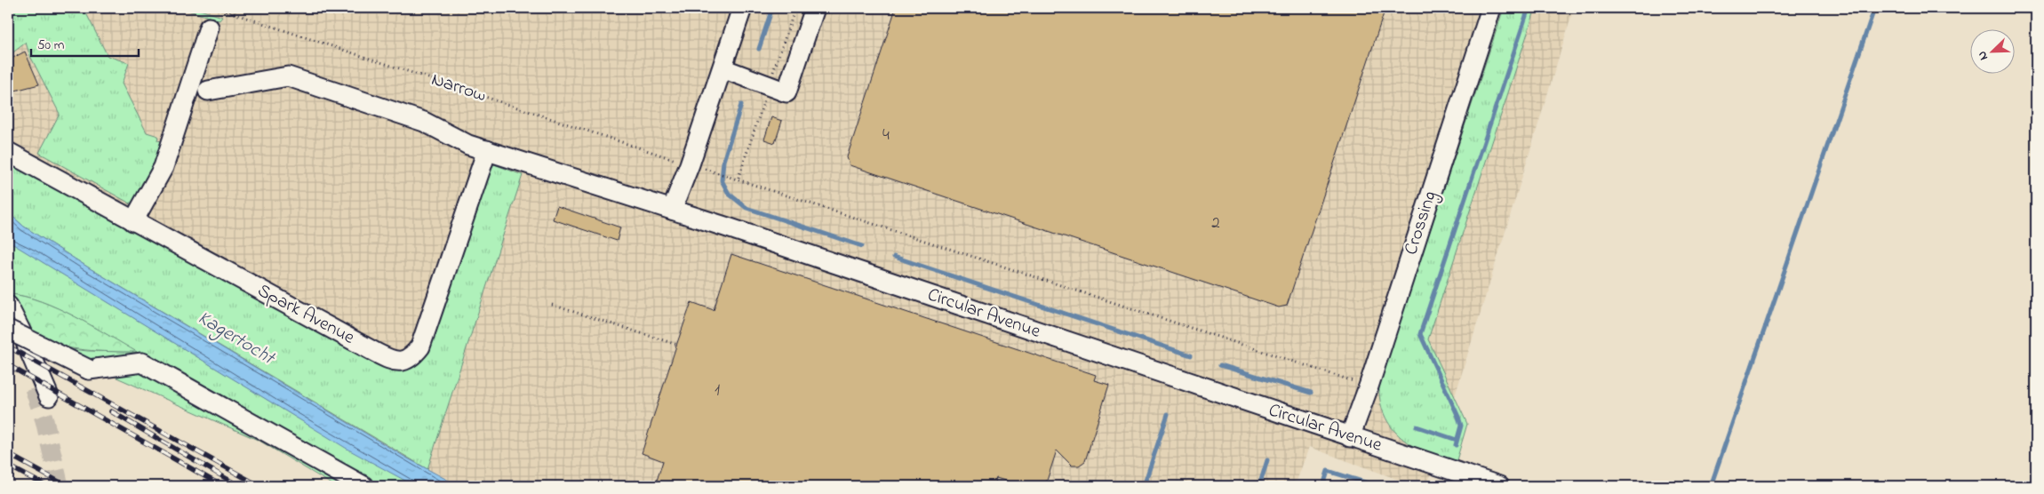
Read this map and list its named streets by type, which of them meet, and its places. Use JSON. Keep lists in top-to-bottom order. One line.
{"streets":{"street":["Crossing","Circular Avenue","Spark Avenue"],"path":["Narrow"]},"crossings":[["Narrow","Crossing"],["Crossing","Circular Avenue"]],"water":["Kagertocht"],"house_numbers":["4","2","1"],"scale_bar":"50 m","north":"bottom left"}
